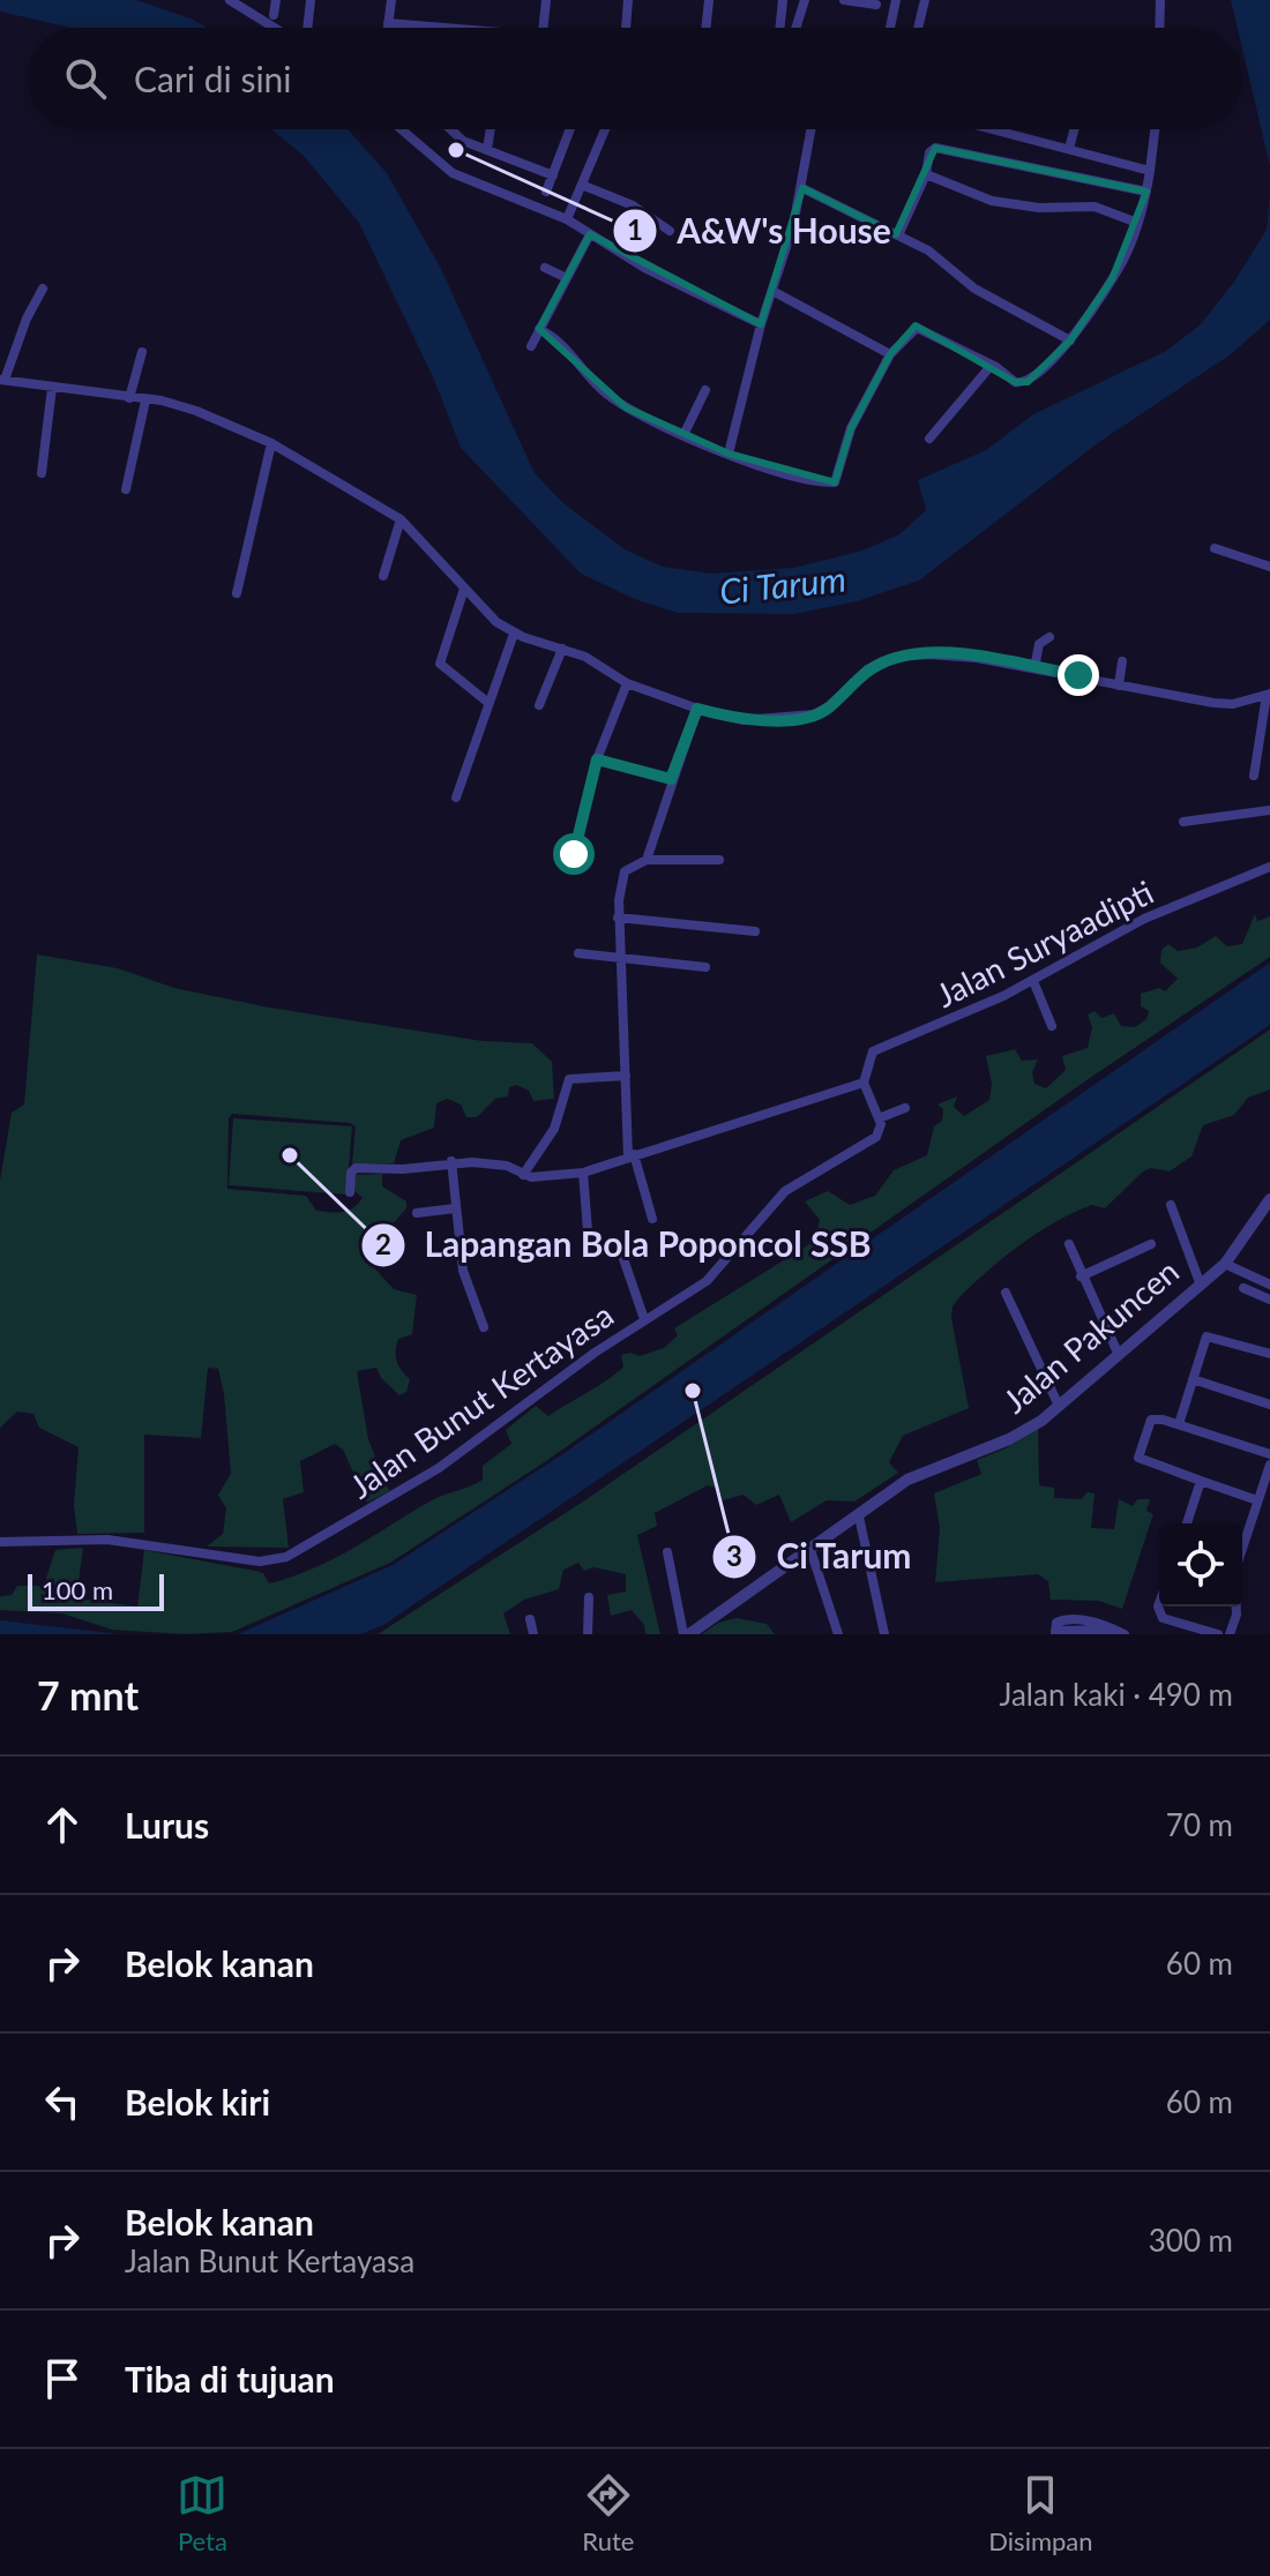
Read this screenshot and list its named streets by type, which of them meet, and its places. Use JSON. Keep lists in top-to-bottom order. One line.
{"streets":{"street":["Jalan Suryaadipti","Jalan Pakuncen","Jalan Bunut Kertayasa"]},"water":["Ci Tarum"],"places":["A&W's House","Lapangan Bola Poponcol SSB","Ci Tarum"],"scale_bar":"100 m","page":{"search":"Cari di sini","scale":"100 m","heading":["7 mnt","Jalan kaki · 490 m"],"list":[["Lurus","70 m"],["Belok kanan","60 m"],["Belok kiri","60 m"],["Belok kanan","Jalan Bunut Kertayasa","300 m"],"Tiba di tujuan"],"nav":["Peta","Rute","Disimpan"]}}
